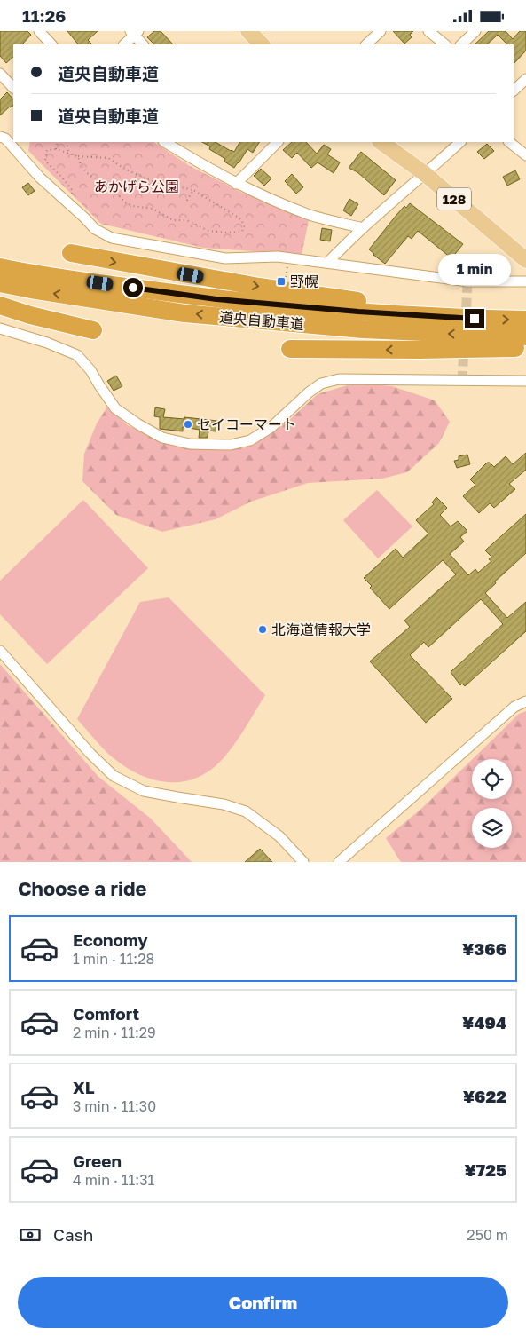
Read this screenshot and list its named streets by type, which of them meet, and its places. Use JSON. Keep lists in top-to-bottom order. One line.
{"streets":{"highway":["道央自動車道"],"main road":["128"]},"parks":["あかげら公園"],"places":{"transit":["野幌"],"other":["セイコーマート","北海道情報大学"]},"page":{"status":"11:26","banner":["道央自動車道","道央自動車道"],"bubble":"1 min","heading":"Choose a ride","list":[{"name":"Economy","note":"1 min · 11:28","value":"¥366"},{"name":"Comfort","note":"2 min · 11:29","value":"¥494"},{"name":"XL","note":"3 min · 11:30","value":"¥622"},{"name":"Green","note":"4 min · 11:31","value":"¥725"}],"pay":["Cash","250 m"],"buttons":"Confirm"}}
